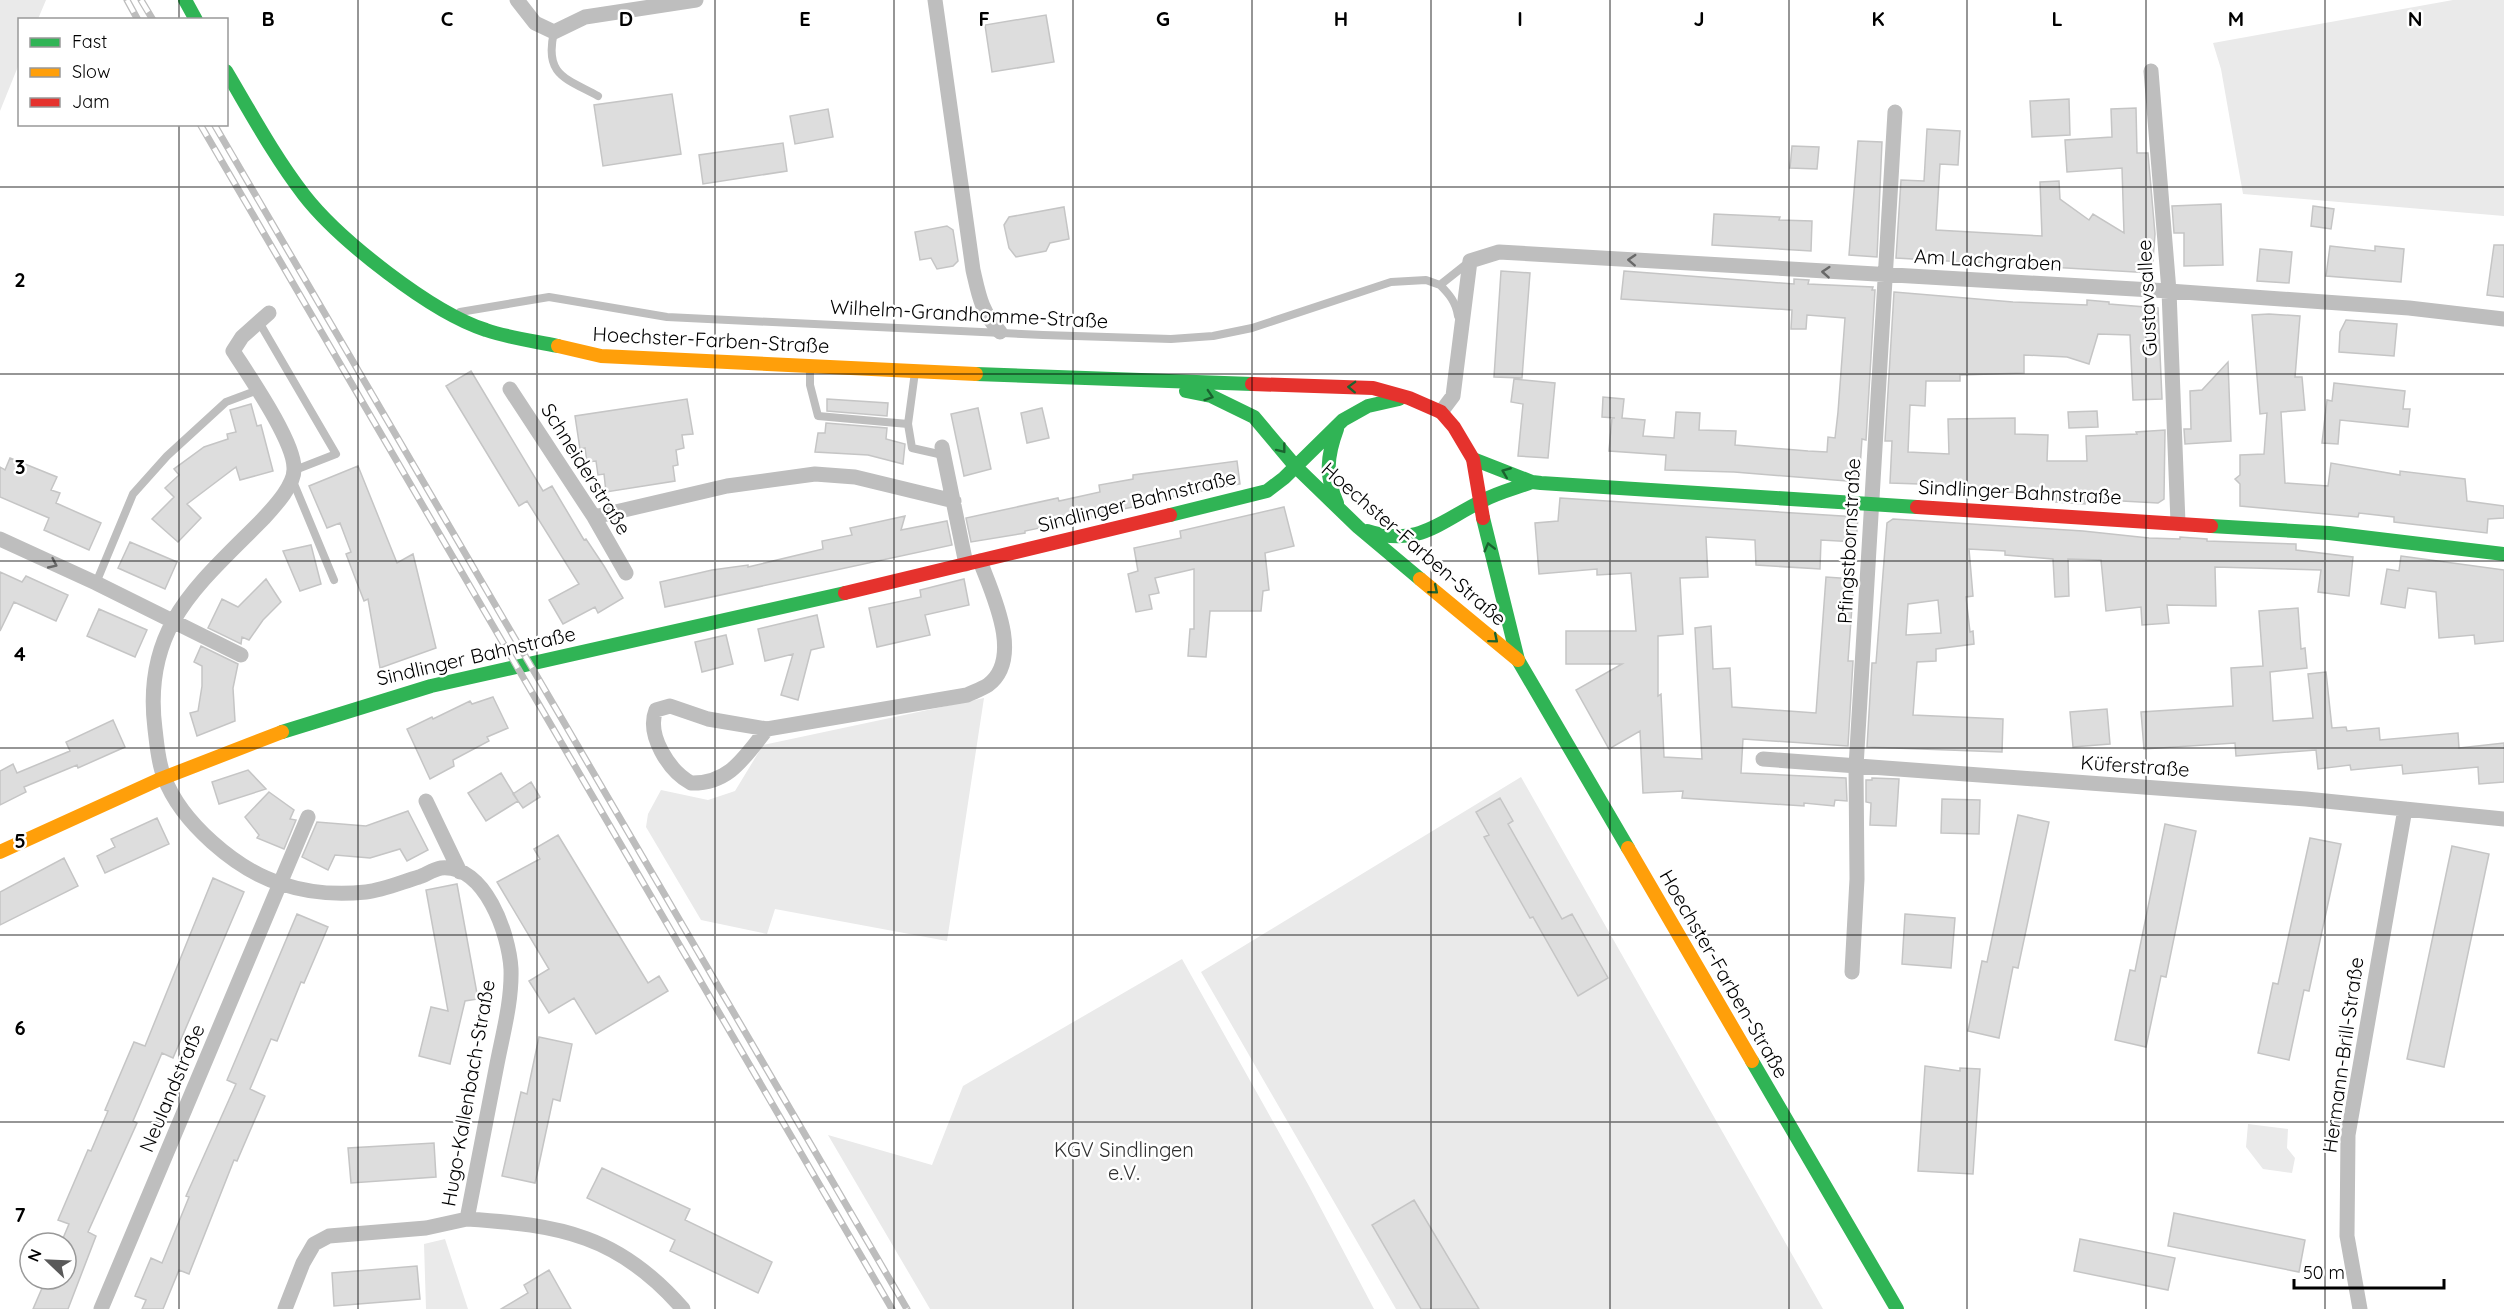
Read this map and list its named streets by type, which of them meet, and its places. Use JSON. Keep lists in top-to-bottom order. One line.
{"streets":{"main road":["Hoechster-Farben-Straße","Sindlinger Bahnstraße"],"street":["Am Lachgraben","Gustavsallee","Schneiderstraße","Pfingstbornstraße","Küferstraße","Hermann-Brill-Straße","Neulandstraße","Hugo-Kallenbach-Straße"],"lane":["Wilhelm-Grandhomme-Straße"]},"crossings":[["Am Lachgraben","Gustavsallee"],["Am Lachgraben","Pfingstbornstraße"],["Gustavsallee","Sindlinger Bahnstraße"],["Wilhelm-Grandhomme-Straße","Hoechster-Farben-Straße"],["Hoechster-Farben-Straße","Sindlinger Bahnstraße"],["Sindlinger Bahnstraße","Pfingstbornstraße"],["Pfingstbornstraße","Küferstraße"],["Küferstraße","Hermann-Brill-Straße"]],"one_way":["Am Lachgraben"],"parks":["KGV Sindlingen e.V."],"legend":["Fast","Slow","Jam"],"scale_bar":"50 m","north":"top left","grid":{"columns":["B","C","D","E","F","G","H","I","J","K","L","M","N"],"rows":["2","3","4","5","6","7"]}}
